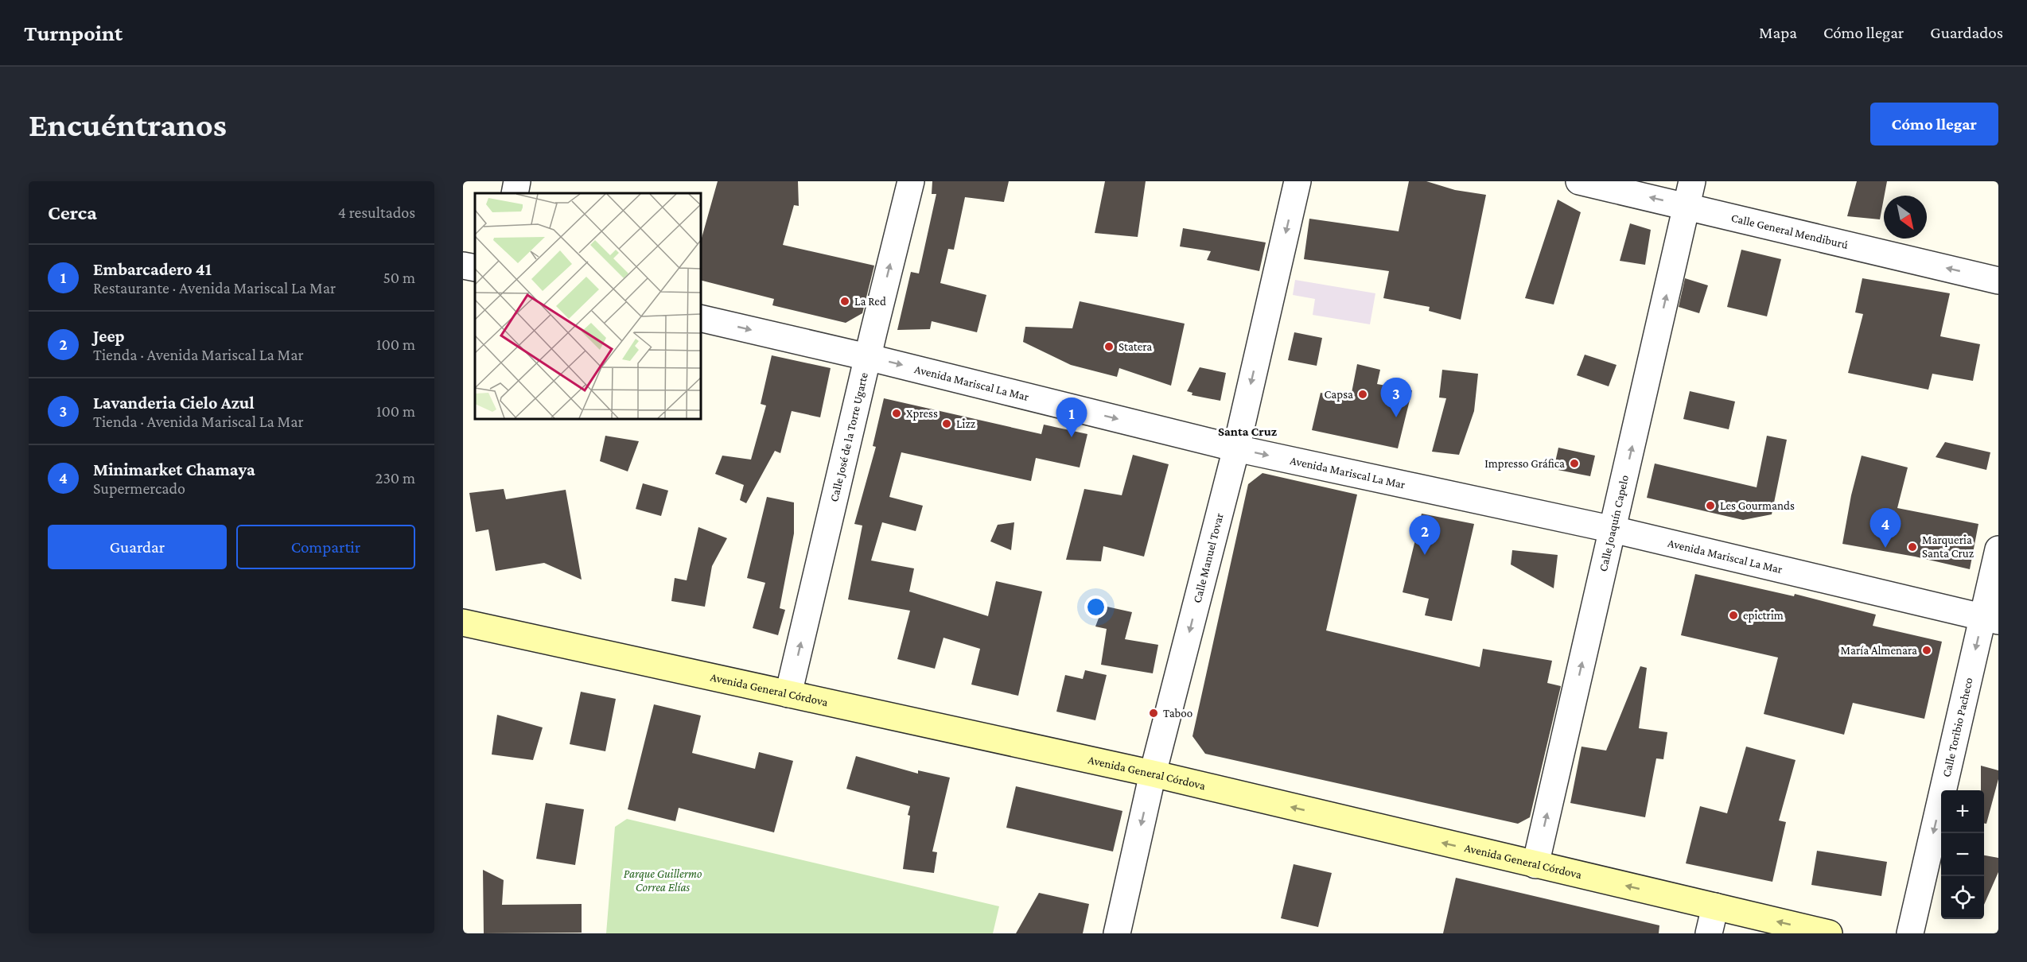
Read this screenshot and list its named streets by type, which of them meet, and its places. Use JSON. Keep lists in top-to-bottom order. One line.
{"streets":{"street":["Calle General Mendiburú","Avenida Mariscal La Mar","Calle José de la Torre Ugarte","Calle Joaquín Capelo","Calle Manuel Tovar","Avenida General Córdova","Calle Toribio Pacheco"]},"crossings":[["Calle General Mendiburú","Calle Joaquín Capelo"],["Avenida Mariscal La Mar","Calle José de la Torre Ugarte"],["Avenida Mariscal La Mar","Calle Joaquín Capelo"],["Avenida Mariscal La Mar","Calle Manuel Tovar"],["Avenida Mariscal La Mar","Calle Toribio Pacheco"],["Calle José de la Torre Ugarte","Avenida General Córdova"],["Calle Joaquín Capelo","Avenida General Córdova"],["Calle Manuel Tovar","Avenida General Córdova"]],"one_way":["Calle General Mendiburú","Avenida Mariscal La Mar","Calle José de la Torre Ugarte","Calle Joaquín Capelo","Calle Manuel Tovar","Avenida General Córdova","Calle Toribio Pacheco"],"districts":["Santa Cruz"],"parks":["Parque Guillermo Correa Elías"],"places":["La Red","Statera","Capsa","Xpress","Lizz","Impresso Gráfica","Les Gourmands","Marqueria Santa Cruz","epictrim","María Almenara","Taboo"],"north":"bottom right","page":{"header":"Turnpoint","nav":["Mapa","Cómo llegar","Guardados"],"buttons":["Cómo llegar",["Guardar","Compartir"]],"title":"Encuéntranos","heading":["Cerca","4 resultados"],"list":[{"mark":"1","name":"Embarcadero 41","note":"Restaurante · Avenida Mariscal La Mar","value":"50 m"},{"mark":"2","name":"Jeep","note":"Tienda · Avenida Mariscal La Mar","value":"100 m"},{"mark":"3","name":"Lavanderia Cielo Azul","note":"Tienda · Avenida Mariscal La Mar","value":"100 m"},{"mark":"4","name":"Minimarket Chamaya","note":"Supermercado","value":"230 m"}],"pins":["3","1","4","2"],"map_buttons":["+","−"]}}
